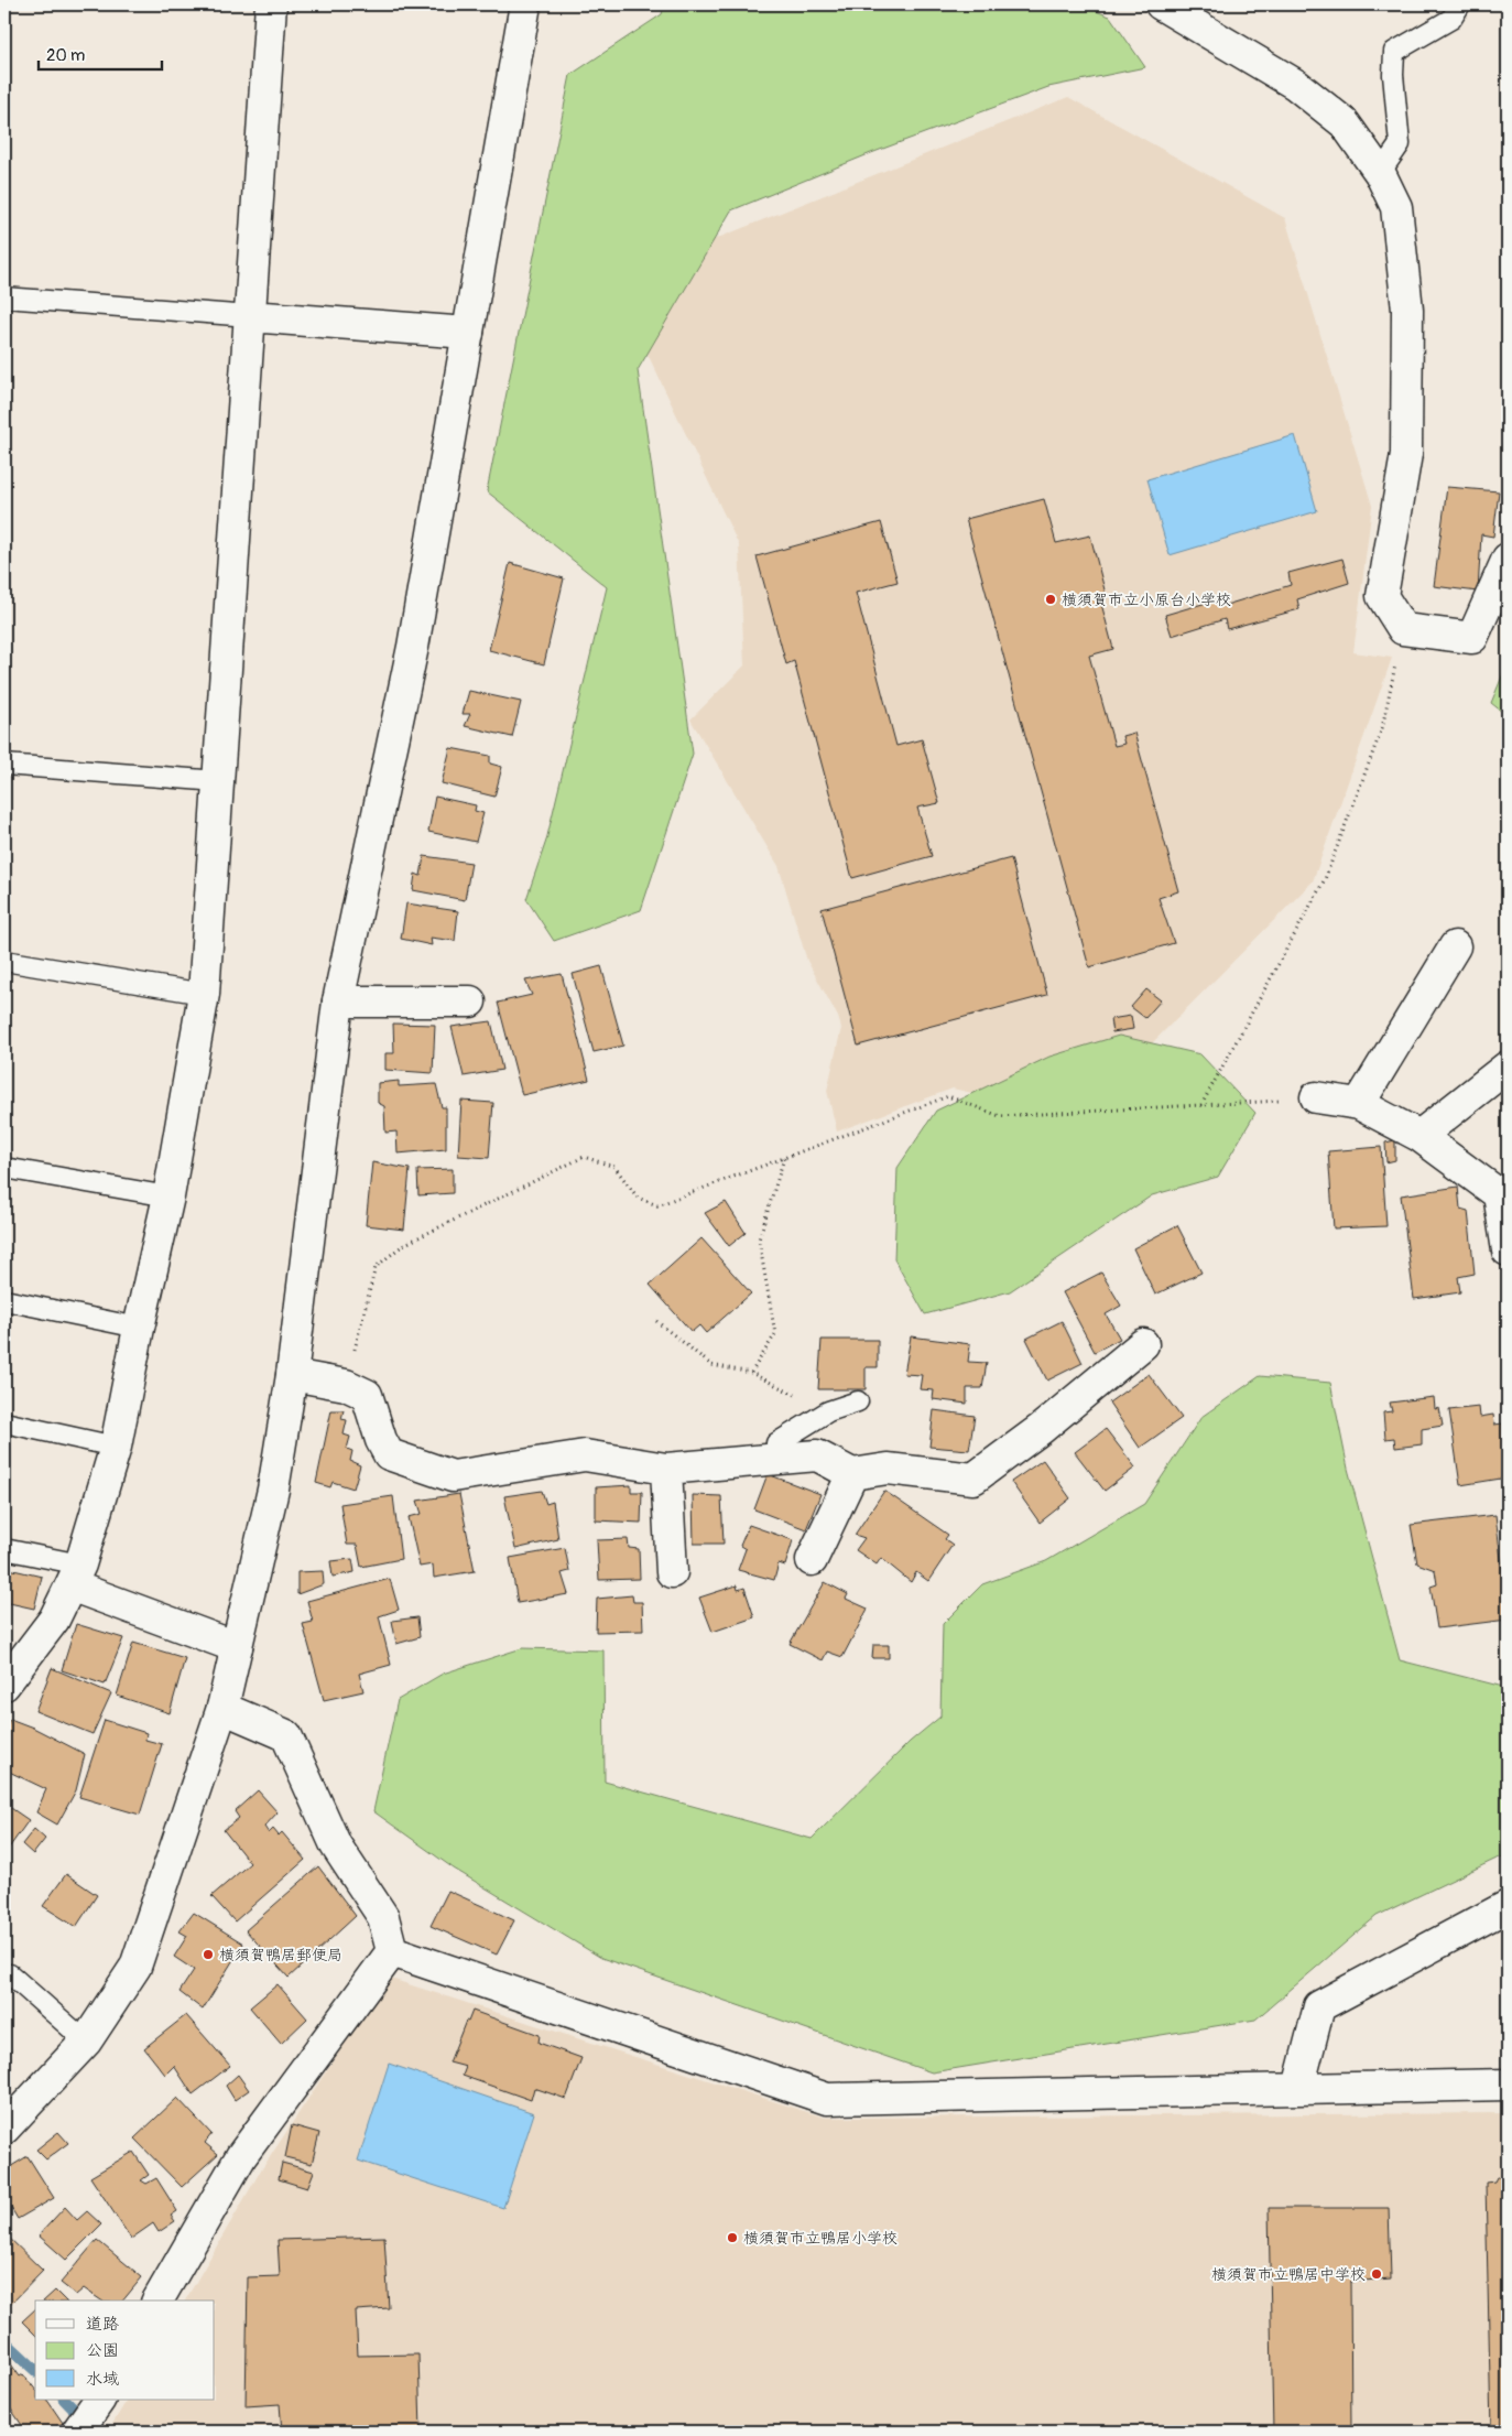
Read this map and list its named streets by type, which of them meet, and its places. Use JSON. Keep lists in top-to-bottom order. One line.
{"places":["横須賀市立小原台小学校","横須賀鴨居郵便局","横須賀市立鴨居小学校","横須賀市立鴨居中学校"],"legend":["道路","公園","水域"],"scale_bar":"20 m"}
